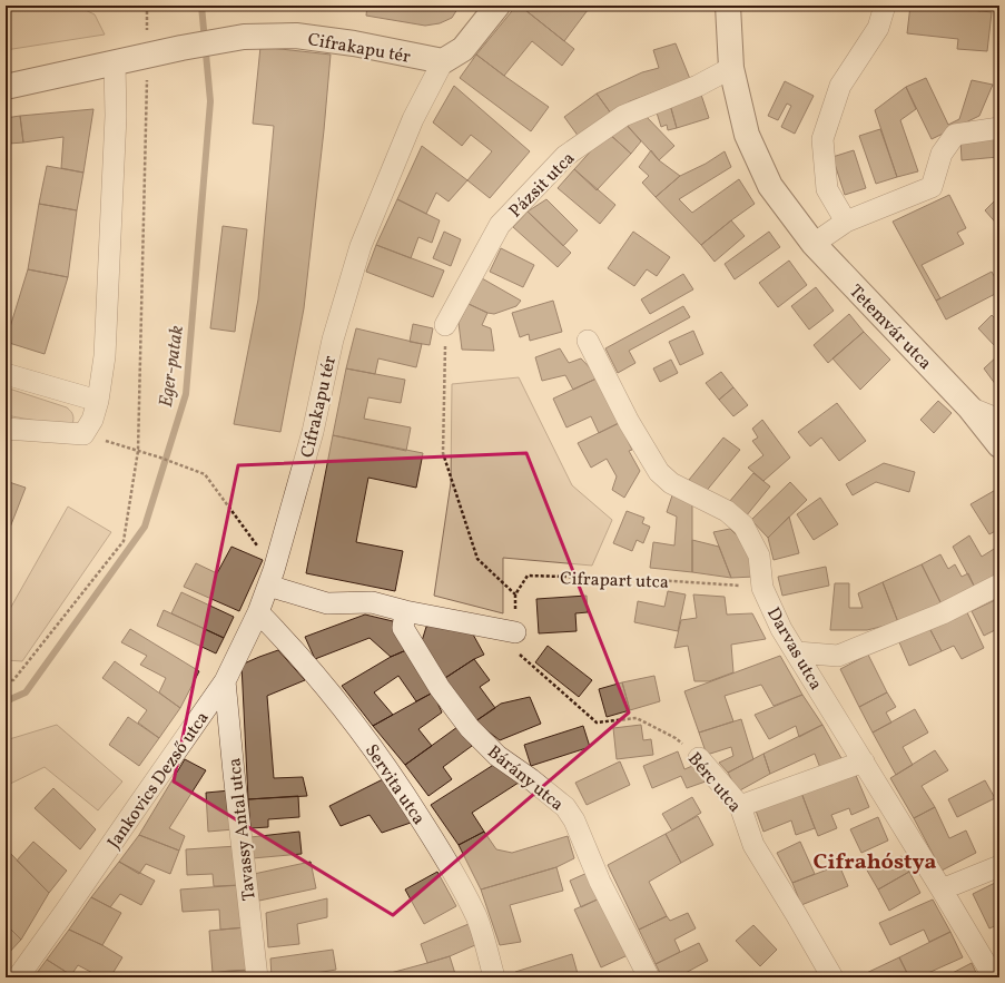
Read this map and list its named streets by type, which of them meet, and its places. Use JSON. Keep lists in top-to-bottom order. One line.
{"streets":{"main road":["Cifrakapu tér","Tetemvár utca"],"street":["Pázsit utca","Darvas utca","Bárány utca","Jankovics Dezső utca","Bérc utca","Servita utca","Tavassy Antal utca"],"path":["Cifrapart utca"]},"crossings":[["Cifrakapu tér","Jankovics Dezső utca"],["Pázsit utca","Tetemvár utca"],["Cifrapart utca","Darvas utca"],["Jankovics Dezső utca","Servita utca"],["Jankovics Dezső utca","Tavassy Antal utca"]],"districts":["Cifrahóstya"],"water":["Eger-patak"]}
